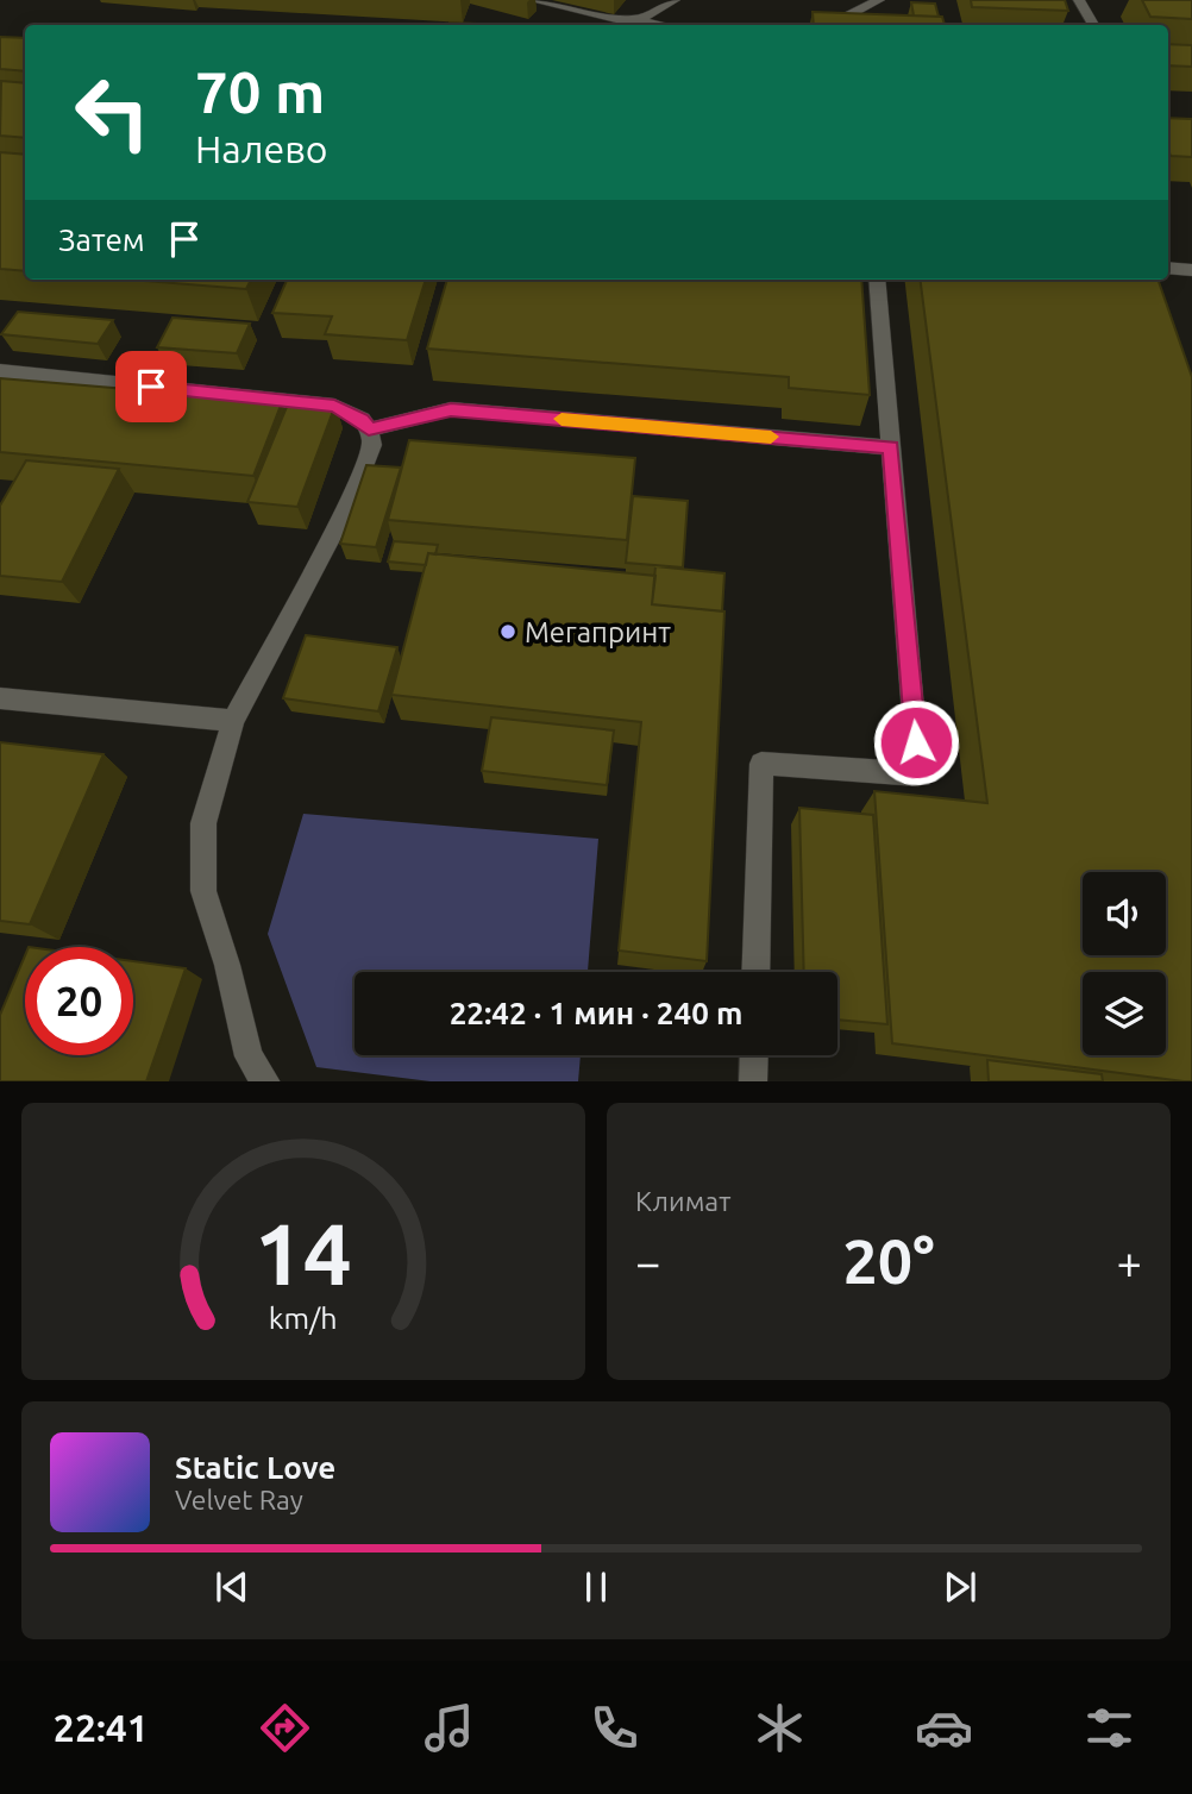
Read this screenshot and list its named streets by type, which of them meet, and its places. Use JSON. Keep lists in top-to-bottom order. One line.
{"places":["Мегапринт"],"page":{"turn":["70 m","Налево"],"then":"Затем","limit":"20","trip":"22:42 · 1 мин · 240 m","tile":"Климат","heat":["−","20°","+"],"song":["Static Love","Velvet Ray"],"tabs":"22:41","gauge":["14","km/h"]}}
